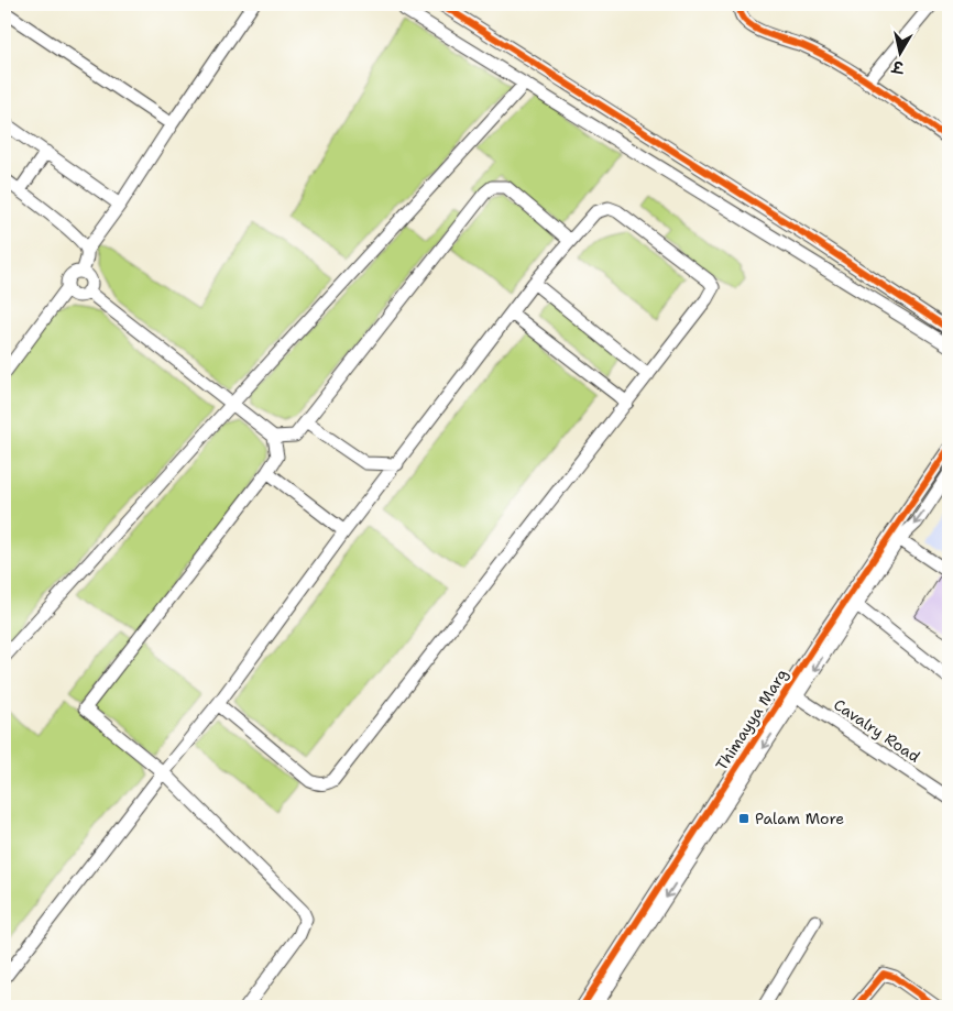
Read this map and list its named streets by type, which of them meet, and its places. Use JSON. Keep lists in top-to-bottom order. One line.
{"streets":{"street":["Thimayya Marg","Cavalry Road"]},"crossings":[["Thimayya Marg","Cavalry Road"]],"places":{"transit":["Palam More"]},"north":"bottom"}
